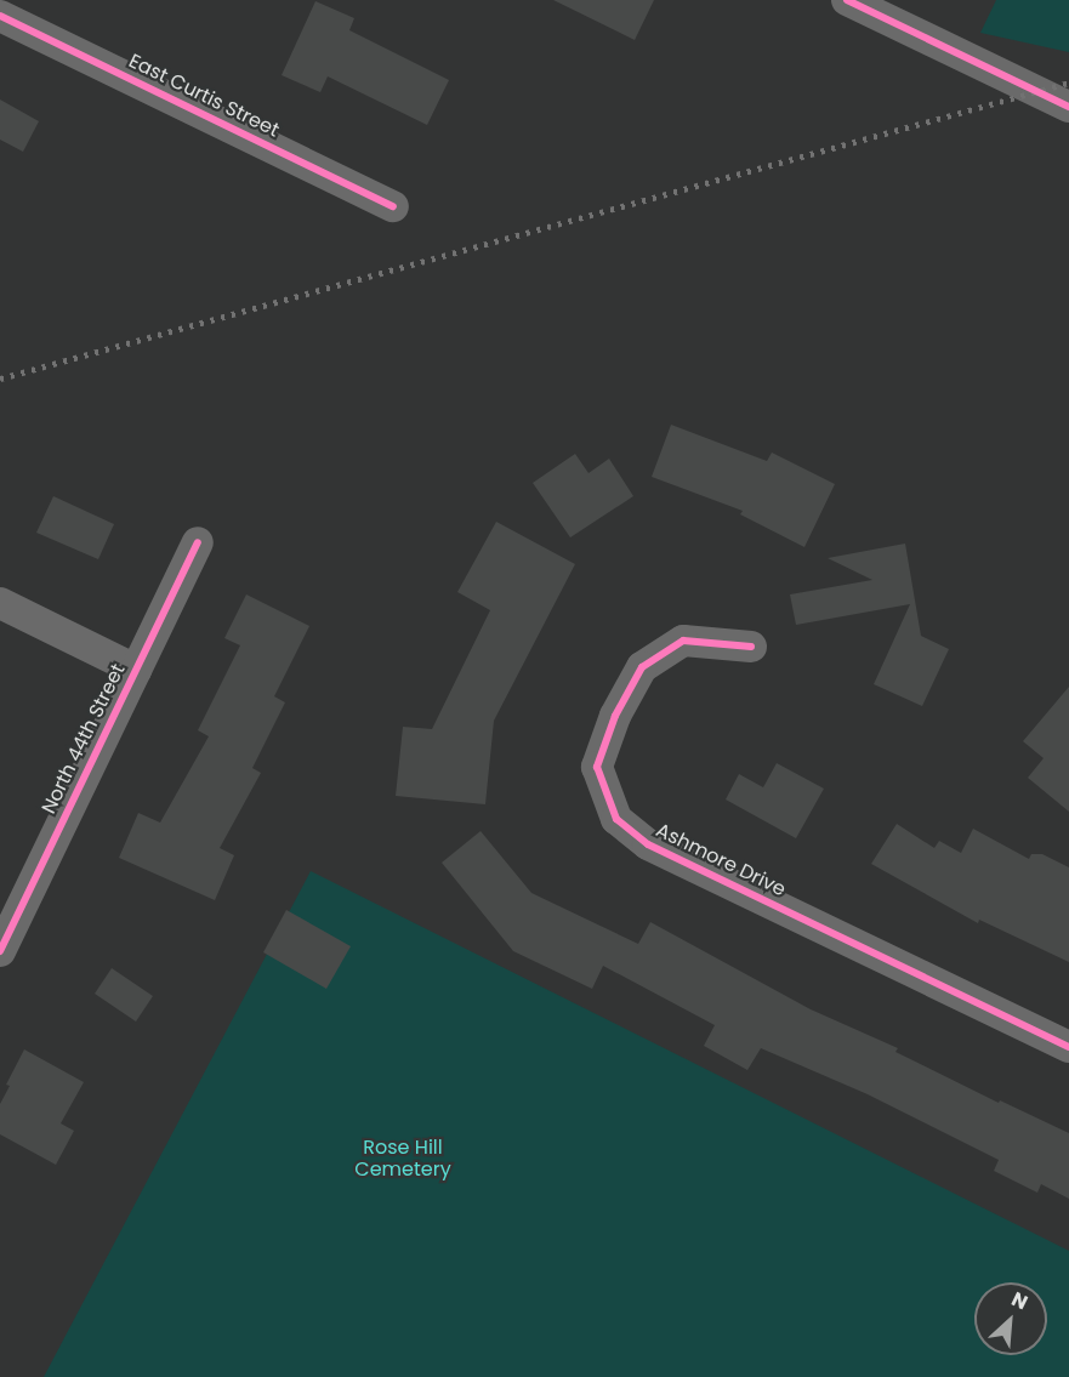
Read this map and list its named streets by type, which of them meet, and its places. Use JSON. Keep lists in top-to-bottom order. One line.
{"streets":{"street":["East Curtis Street","North 44th Street","Ashmore Drive"]},"parks":["Rose Hill Cemetery"],"north":"top right"}
